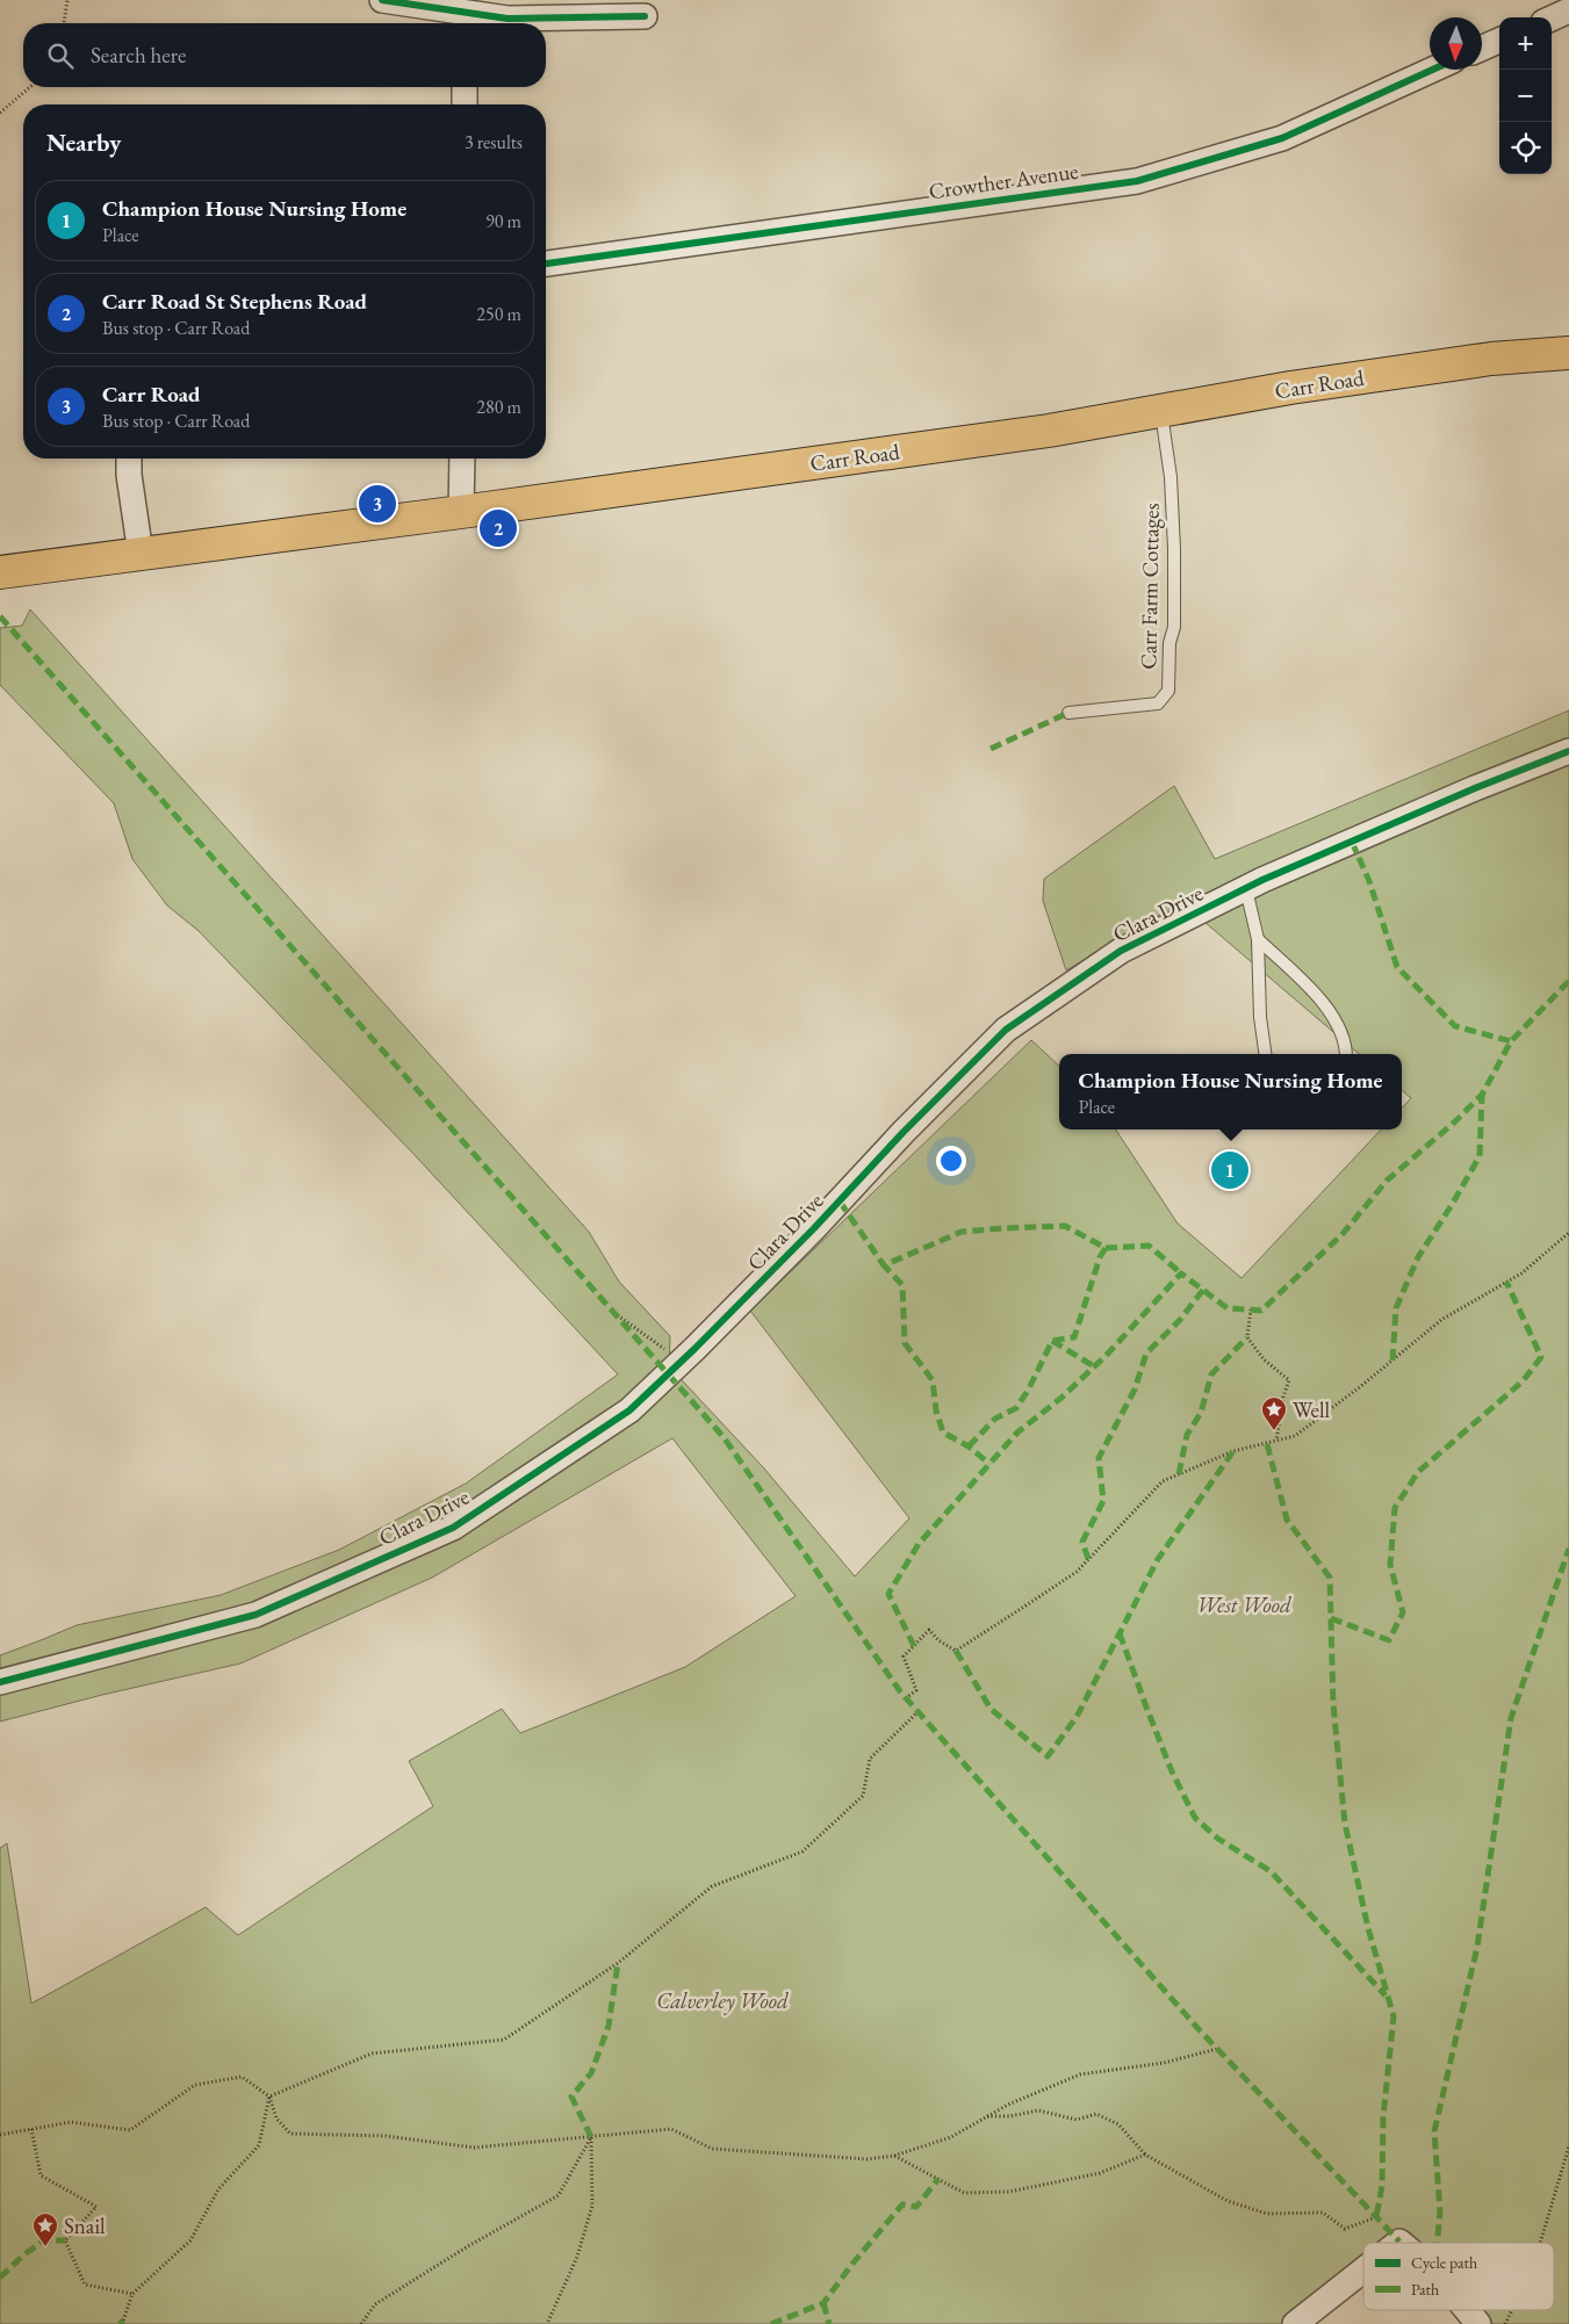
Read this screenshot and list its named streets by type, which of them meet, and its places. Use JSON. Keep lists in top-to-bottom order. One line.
{"streets":{"main road":["Carr Road"],"street":["Crowther Avenue","Clara Drive"],"lane":["Carr Farm Cottages"]},"crossings":[["Carr Road","Carr Farm Cottages"]],"parks":["West Wood","Calverley Wood"],"places":{"place":["Well","Snail"]},"legend":["Cycle path","Path"],"north":"bottom","page":{"map_buttons":["+","−"],"search":"Search here","heading":["Nearby","3 results"],"list":[{"mark":"1","name":"Champion House Nursing Home","note":"Place","value":"90 m"},{"mark":"2","name":"Carr Road St Stephens Road","note":"Bus stop · Carr Road","value":"250 m"},{"mark":"3","name":"Carr Road","note":"Bus stop · Carr Road","value":"280 m"}],"pins":["3","2","1"],"popup":["Champion House Nursing Home","Place"]}}
